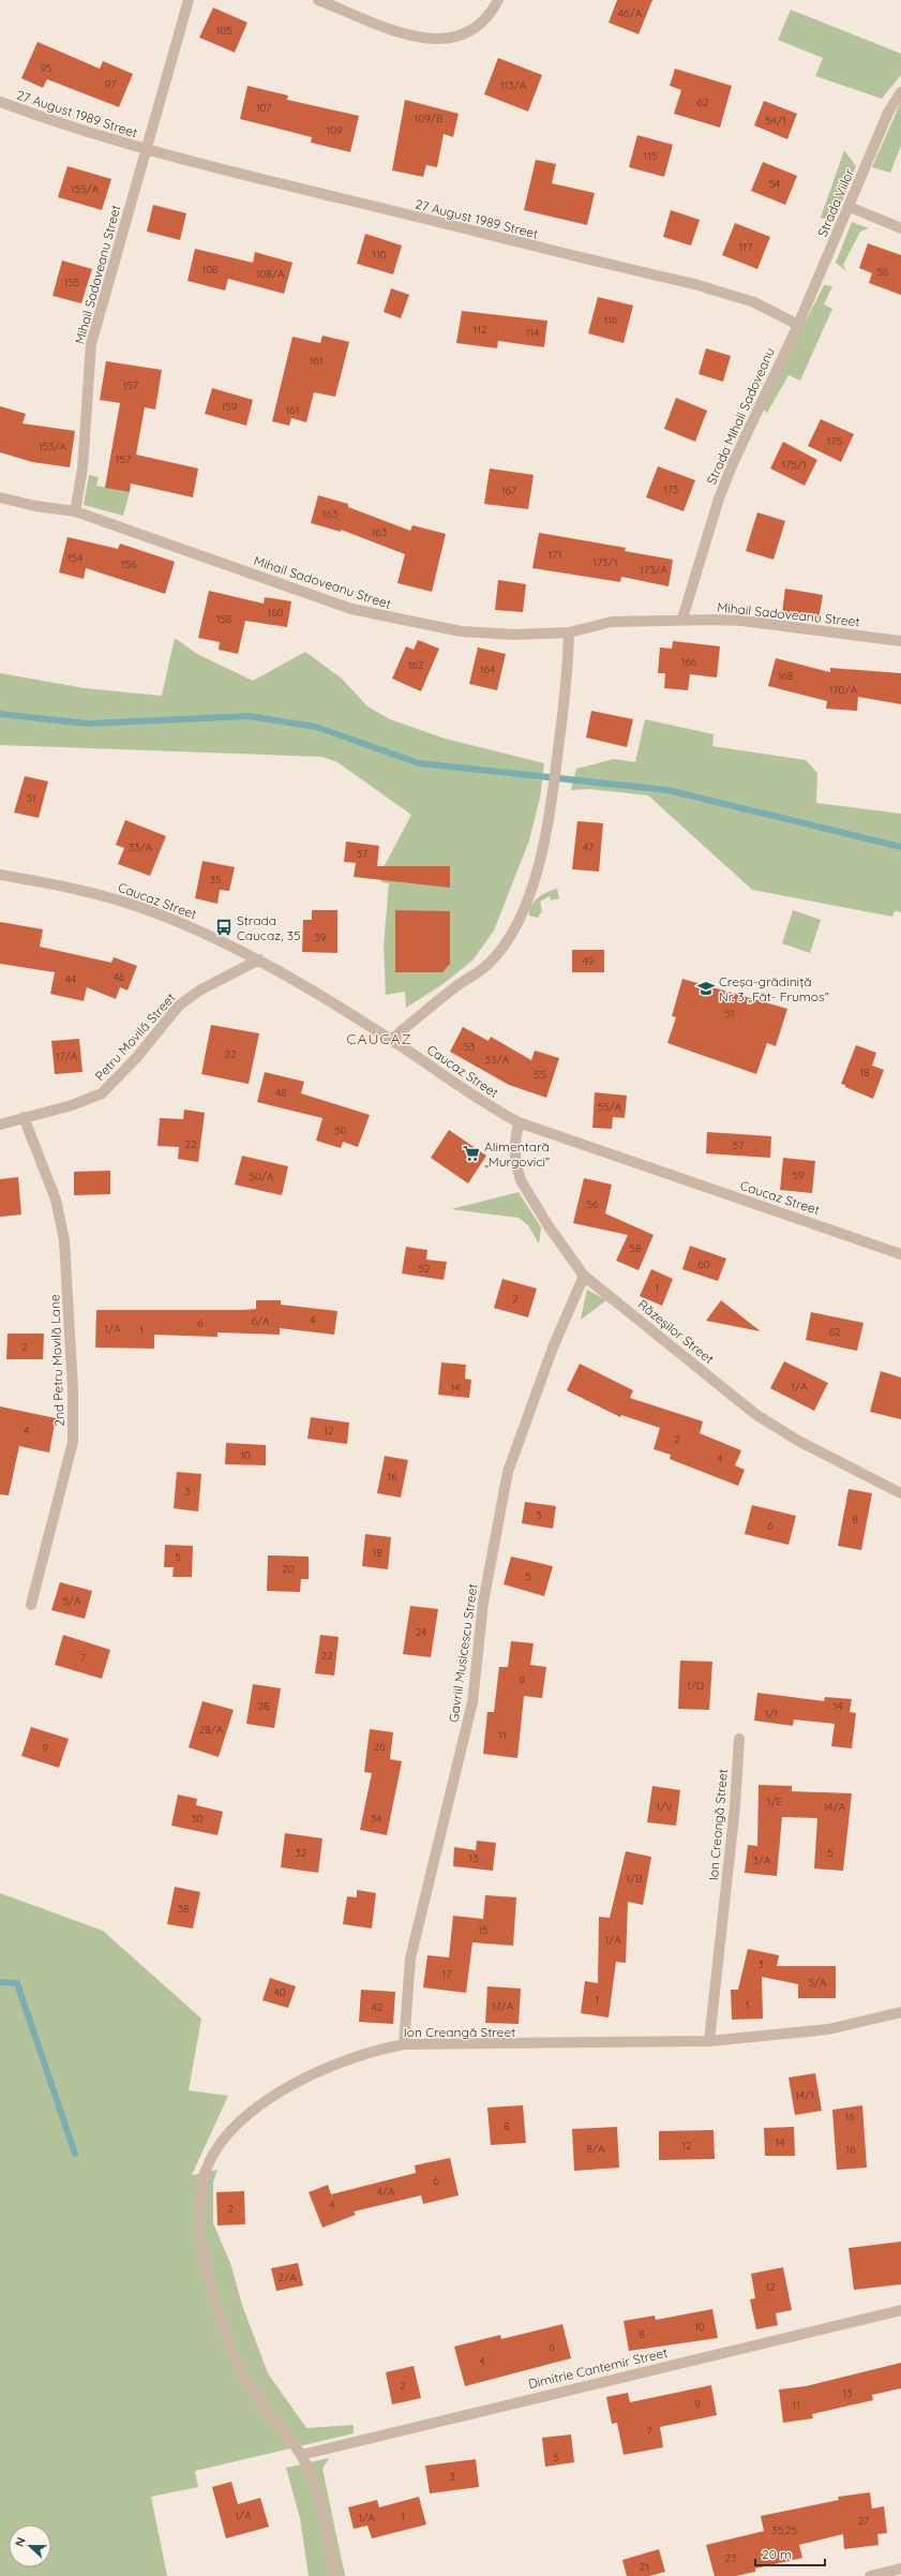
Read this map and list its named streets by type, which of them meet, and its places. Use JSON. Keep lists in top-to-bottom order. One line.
{"streets":{"street":["27 August 1989 Street","Strada Viilor","Mihail Sadoveanu Street","Strada Mihail Sadoveanu","Caucaz Street","Petru Movilă Street","Răzeșilor Street","2nd Petru Movilă Lane","Gavriil Musicescu Street","Ion Creangă Street","Dimitrie Cantemir Street"]},"crossings":[["27 August 1989 Street","Strada Viilor"],["27 August 1989 Street","Mihail Sadoveanu Street"],["27 August 1989 Street","Strada Mihail Sadoveanu"],["Strada Viilor","Strada Mihail Sadoveanu"],["Mihail Sadoveanu Street","Strada Mihail Sadoveanu"],["Caucaz Street","Petru Movilă Street"],["Caucaz Street","Răzeșilor Street"],["Petru Movilă Street","2nd Petru Movilă Lane"],["Răzeșilor Street","Gavriil Musicescu Street"],["Gavriil Musicescu Street","Ion Creangă Street"],["Ion Creangă Street","Dimitrie Cantemir Street"]],"districts":["CAUCAZ"],"places":{"bus stop":["Strada Caucaz, 35"],"school or university":["Creşa-grădiniţă Nr. 3 „Făt- Frumos”"],"supermarket":["Alimentară „Murgovici”"]},"house_numbers":["46/A","105","95","97","113/A","62","107","109/B","54/1","109","115","54","155/A","117","110","108","56","108/A","155","116","112","114","161","157","159","161","175","153/A","157","175/1","173","167","163","163","171","154","173/1","156","173/A","160","158","166","162","164","168","170/A","31","33/A","47","37","35","39","49","46","44","51","53","22","17/A","53/A","18","55","48","55/A","50","22","57","59","50/A","56","58","60","52","1","2","4","6/A","6","1/A","1","62","2","1/A","14","4","12","2","10","4","16","3","3","8","6","18","5","20","5","5/A","24","22","7","9","1/D","28","14","1/1","28/A","11","26","9","1/E","1/V","14/A","30","34","32","5","13","3/A","1/B","38","15","1/A","3","17","5/A","40","1","3","17/A","42","14/1","16","8","14","12","8/A","16","6","4/A","4","2","2/A","12","10","8","6","4","2","13","9","11","7","5","3","1/A","1","1/A","27","35;25","23","21"],"scale_bar":"20 m","north":"left"}
